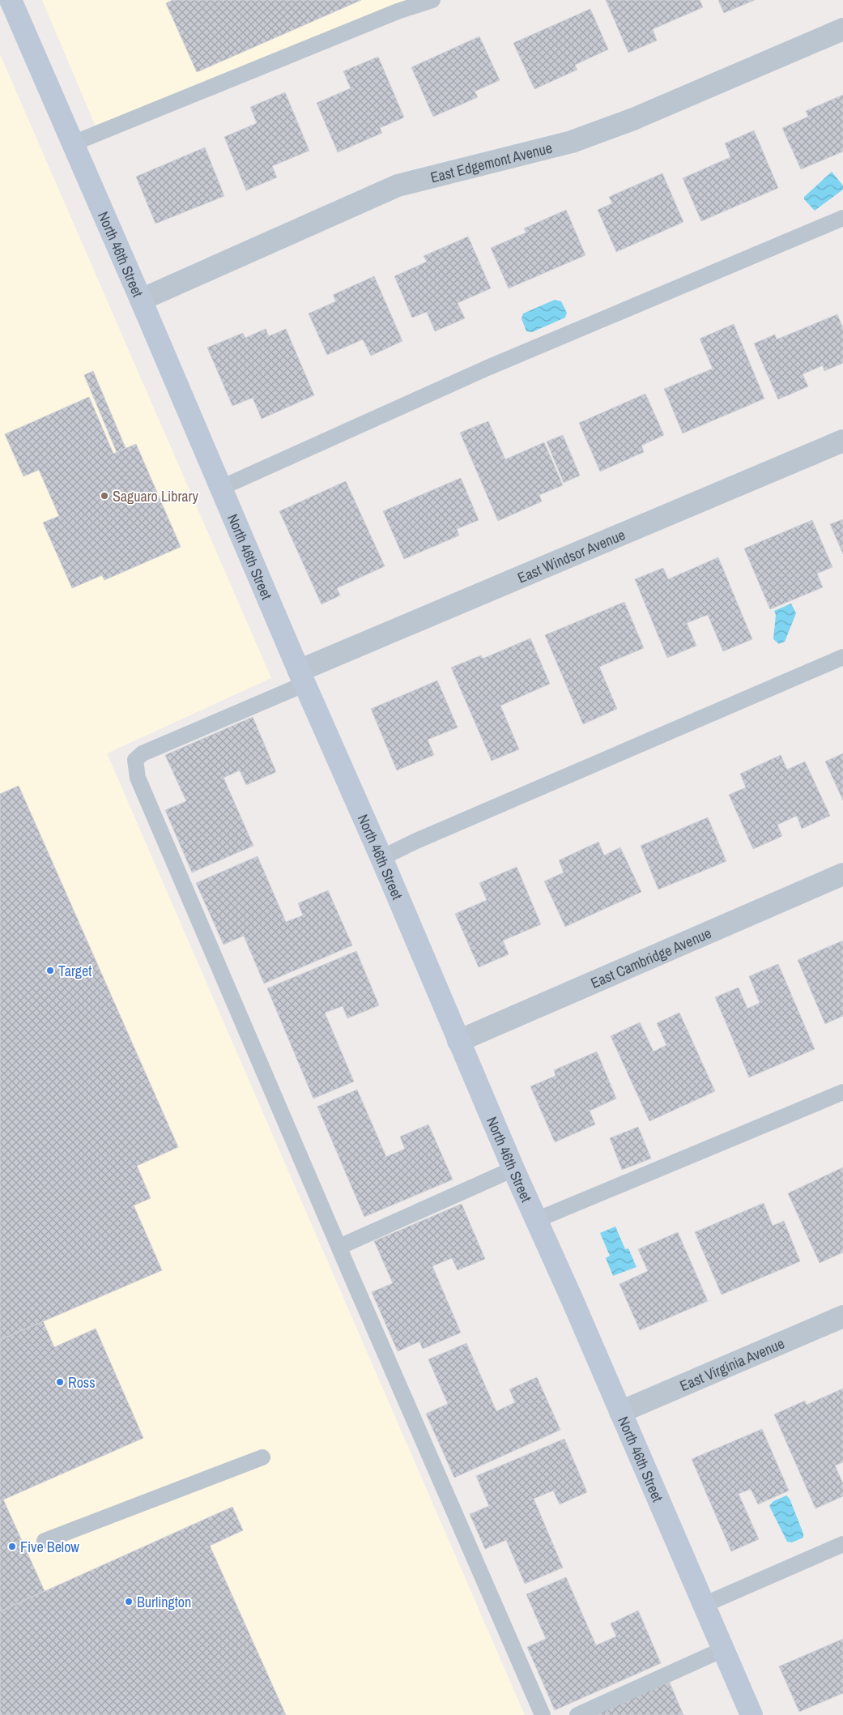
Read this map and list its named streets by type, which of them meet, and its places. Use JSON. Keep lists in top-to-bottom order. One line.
{"streets":{"street":["East Edgemont Avenue","North 46th Street","East Windsor Avenue","East Cambridge Avenue","East Virginia Avenue"]},"crossings":[["East Edgemont Avenue","North 46th Street"],["North 46th Street","East Windsor Avenue"],["North 46th Street","East Cambridge Avenue"],["North 46th Street","East Virginia Avenue"]],"places":["Saguaro Library","Target","Ross","Five Below","Burlington"]}
